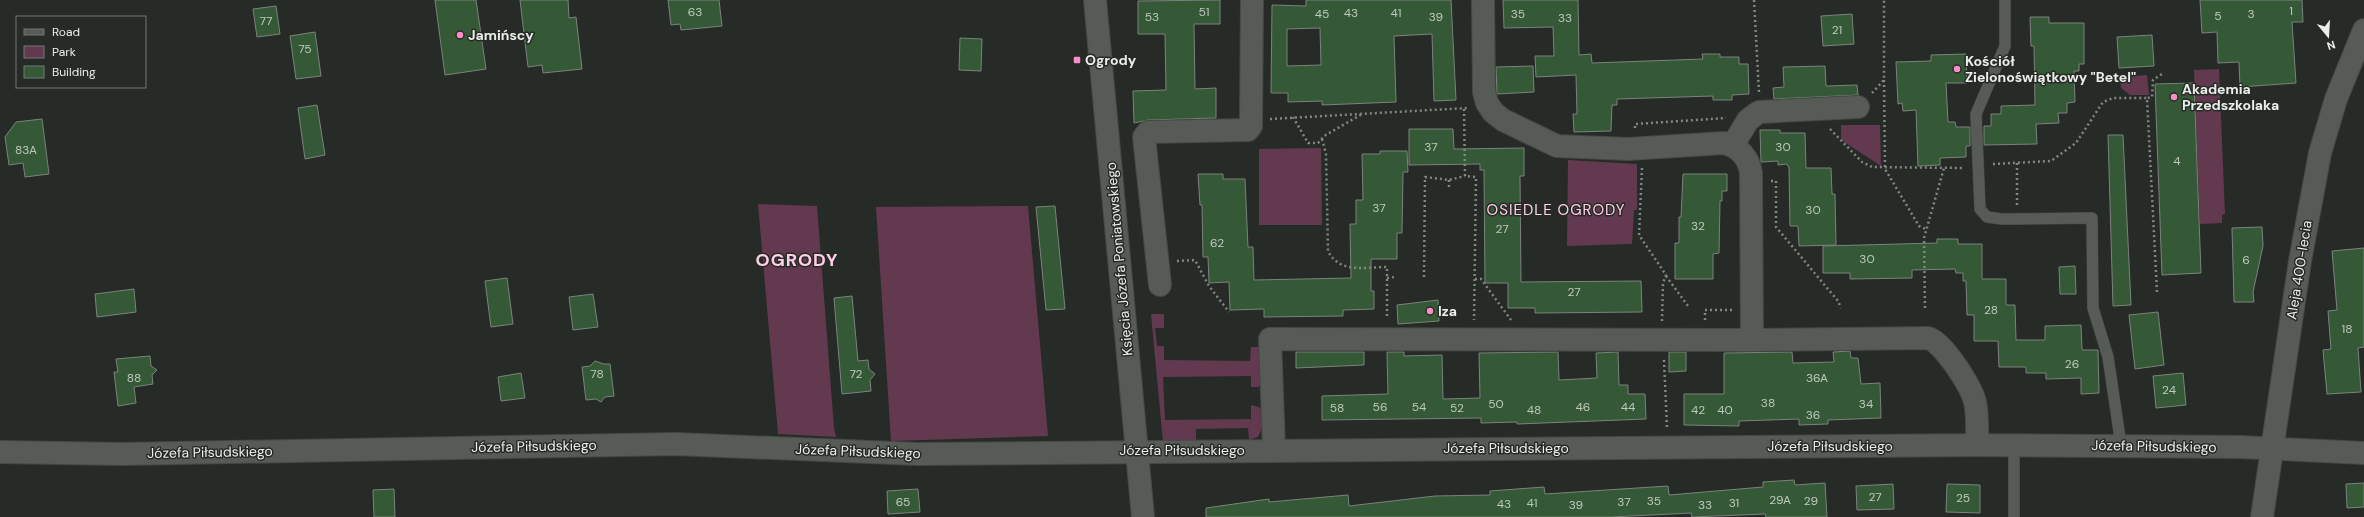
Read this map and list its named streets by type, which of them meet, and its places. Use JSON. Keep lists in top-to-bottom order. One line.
{"streets":{"street":["Księcia Józefa Poniatowskiego","Aleja 400-lecia","Józefa Piłsudskiego"]},"crossings":[["Księcia Józefa Poniatowskiego","Józefa Piłsudskiego"],["Aleja 400-lecia","Józefa Piłsudskiego"]],"districts":["OSIEDLE OGRODY","OGRODY"],"places":{"other":["Jamińscy","Kościół Zielonoświątkowy \"Betel\"","Akademia Przedszkolaka","Iza"],"transit":["Ogrody"]},"house_numbers":["1","63","51","43","41","45","35","3","5","53","39","33","77","21","75","37","30","83A","4","37","30","32","27","62","30","6","27","28","18","26","78","72","88","36A","24","38","50","34","56","54","46","44","58","52","48","42","40","36","27","25","29A","35","29","65","37","41","31","43","39","33"],"legend":["Road","Park","Building"],"north":"bottom"}
